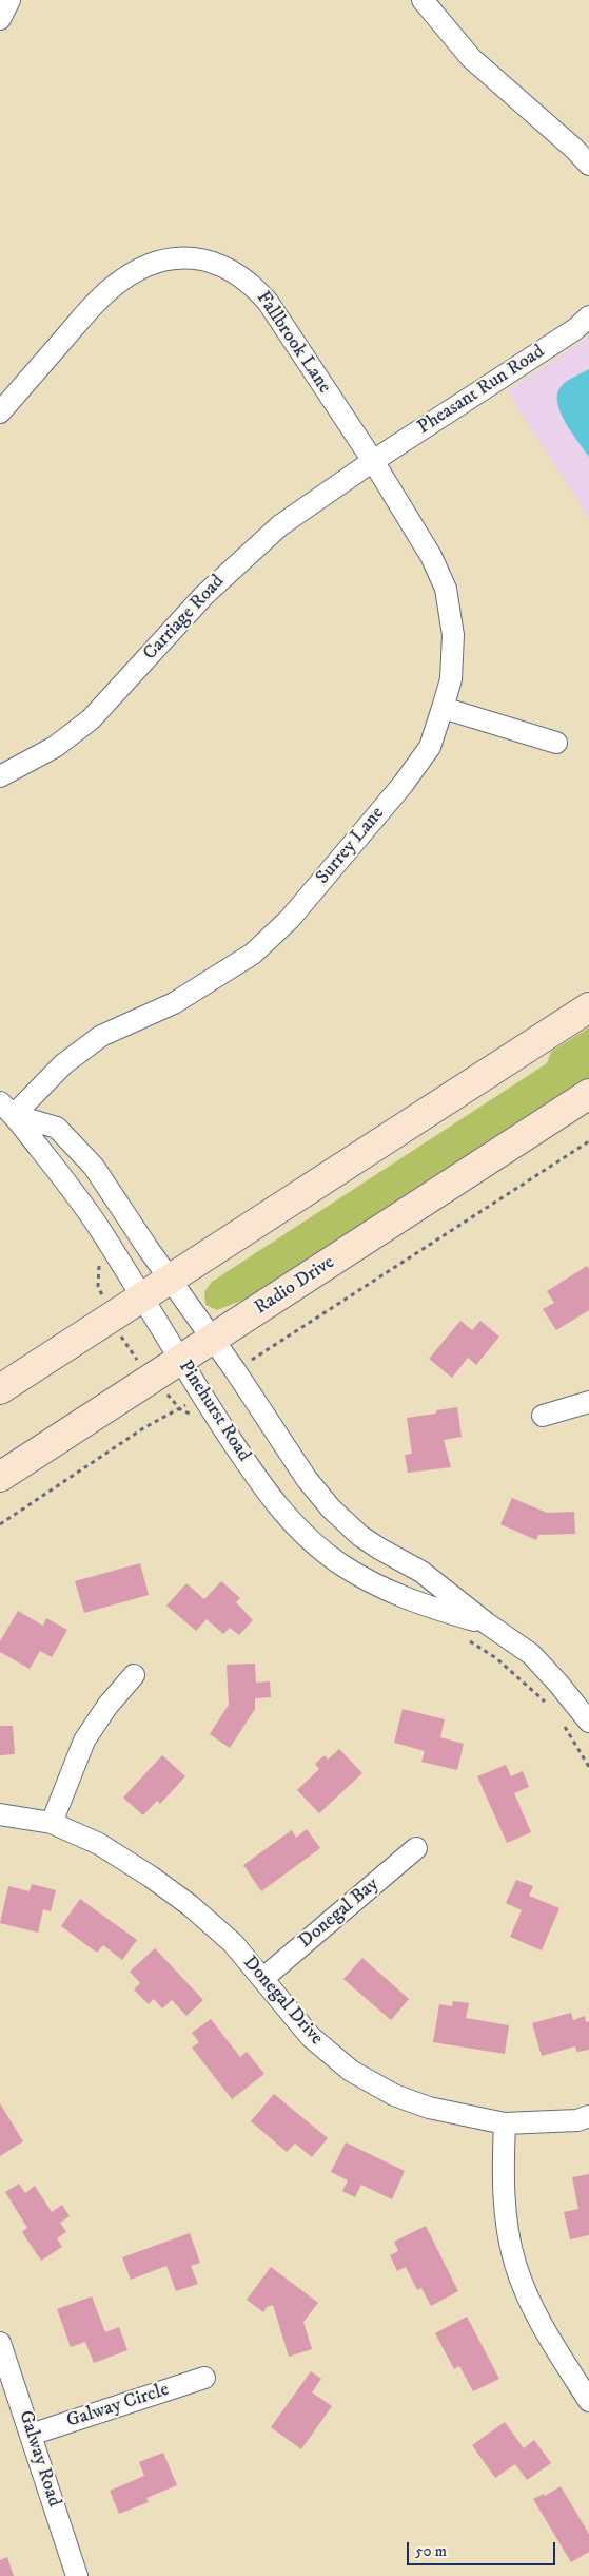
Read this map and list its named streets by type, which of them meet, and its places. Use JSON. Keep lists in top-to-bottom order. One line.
{"streets":{"main road":["Radio Drive"],"street":["Fallbrook Lane","Pheasant Run Road","Carriage Road","Surrey Lane","Pinehurst Road","Donegal Bay","Donegal Drive","Galway Circle","Galway Road"]},"crossings":[["Fallbrook Lane","Pheasant Run Road"],["Fallbrook Lane","Carriage Road"],["Fallbrook Lane","Surrey Lane"],["Pheasant Run Road","Carriage Road"],["Pheasant Run Road","Surrey Lane"],["Carriage Road","Surrey Lane"],["Surrey Lane","Pinehurst Road"],["Radio Drive","Pinehurst Road"],["Donegal Bay","Donegal Drive"],["Galway Circle","Galway Road"]],"scale_bar":"50 m"}
